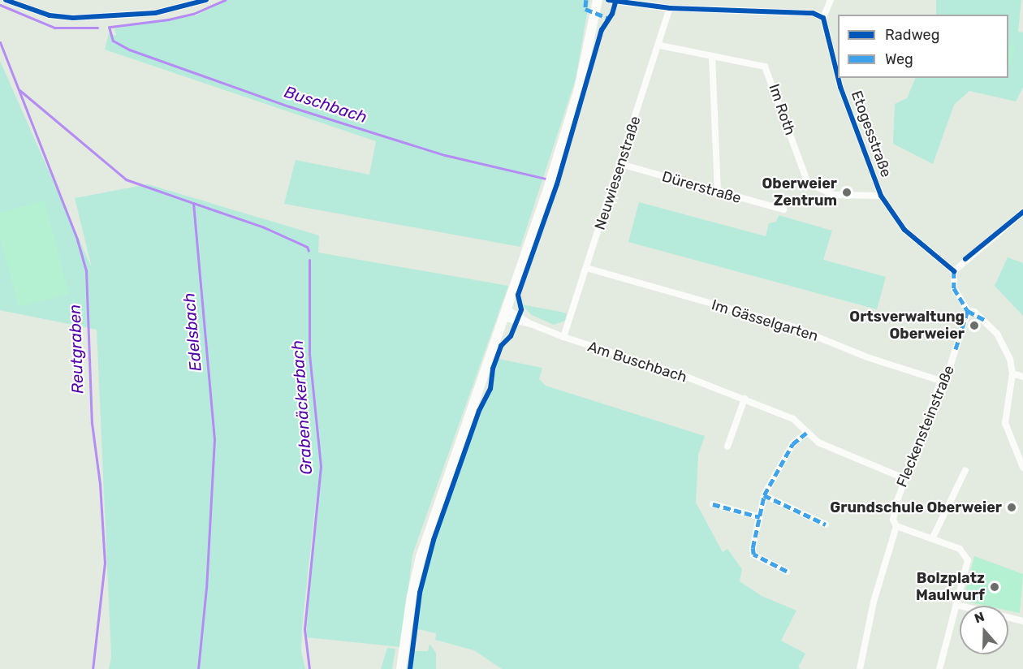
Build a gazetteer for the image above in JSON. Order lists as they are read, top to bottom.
{
  "streets": {
    "street": [
      "Im Roth",
      "Etogesstraße",
      "Neuwiesenstraße",
      "Dürerstraße",
      "Im Gässelgarten",
      "Am Buschbach",
      "Fleckensteinstraße"
    ]
  },
  "crossings": [
    ["Im Roth", "Etogesstraße"],
    ["Im Roth", "Neuwiesenstraße"],
    ["Neuwiesenstraße", "Dürerstraße"],
    ["Neuwiesenstraße", "Im Gässelgarten"],
    ["Neuwiesenstraße", "Am Buschbach"],
    ["Im Gässelgarten", "Fleckensteinstraße"],
    ["Am Buschbach", "Fleckensteinstraße"]
  ],
  "water": [
    "Buschbach",
    "Edelsbach",
    "Reutgraben",
    "Grabenäckerbach"
  ],
  "places": [
    "Oberweier Zentrum",
    "Ortsverwaltung Oberweier",
    "Grundschule Oberweier",
    "Bolzplatz Maulwurf"
  ],
  "legend": ["Radweg", "Weg"],
  "north": "top"
}
